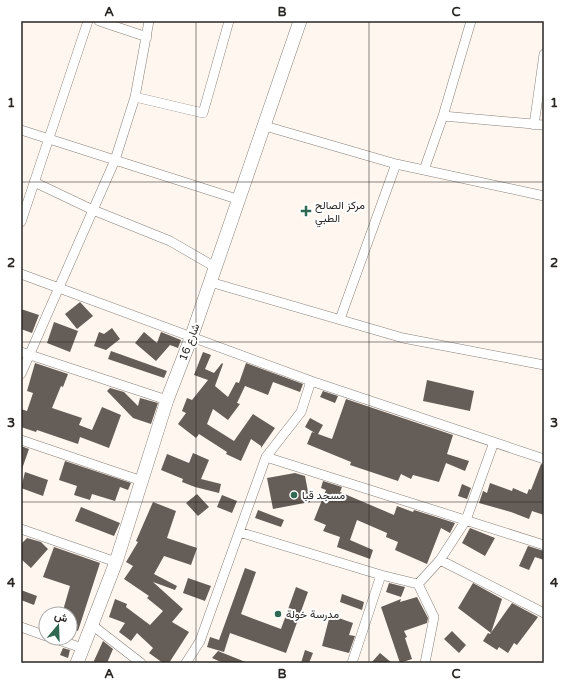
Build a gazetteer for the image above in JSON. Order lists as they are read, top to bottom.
{
  "streets": {
    "street": ["شارع 16"]
  },
  "places": {
    "health": ["مركز الصالح الطبي"],
    "other": ["مسجد قبا", "مدرسة خولة"]
  },
  "north": "top",
  "grid": {
    "columns": ["A", "B", "C"],
    "rows": [
      "1",
      "2",
      "3",
      "4"
    ]
  }
}
